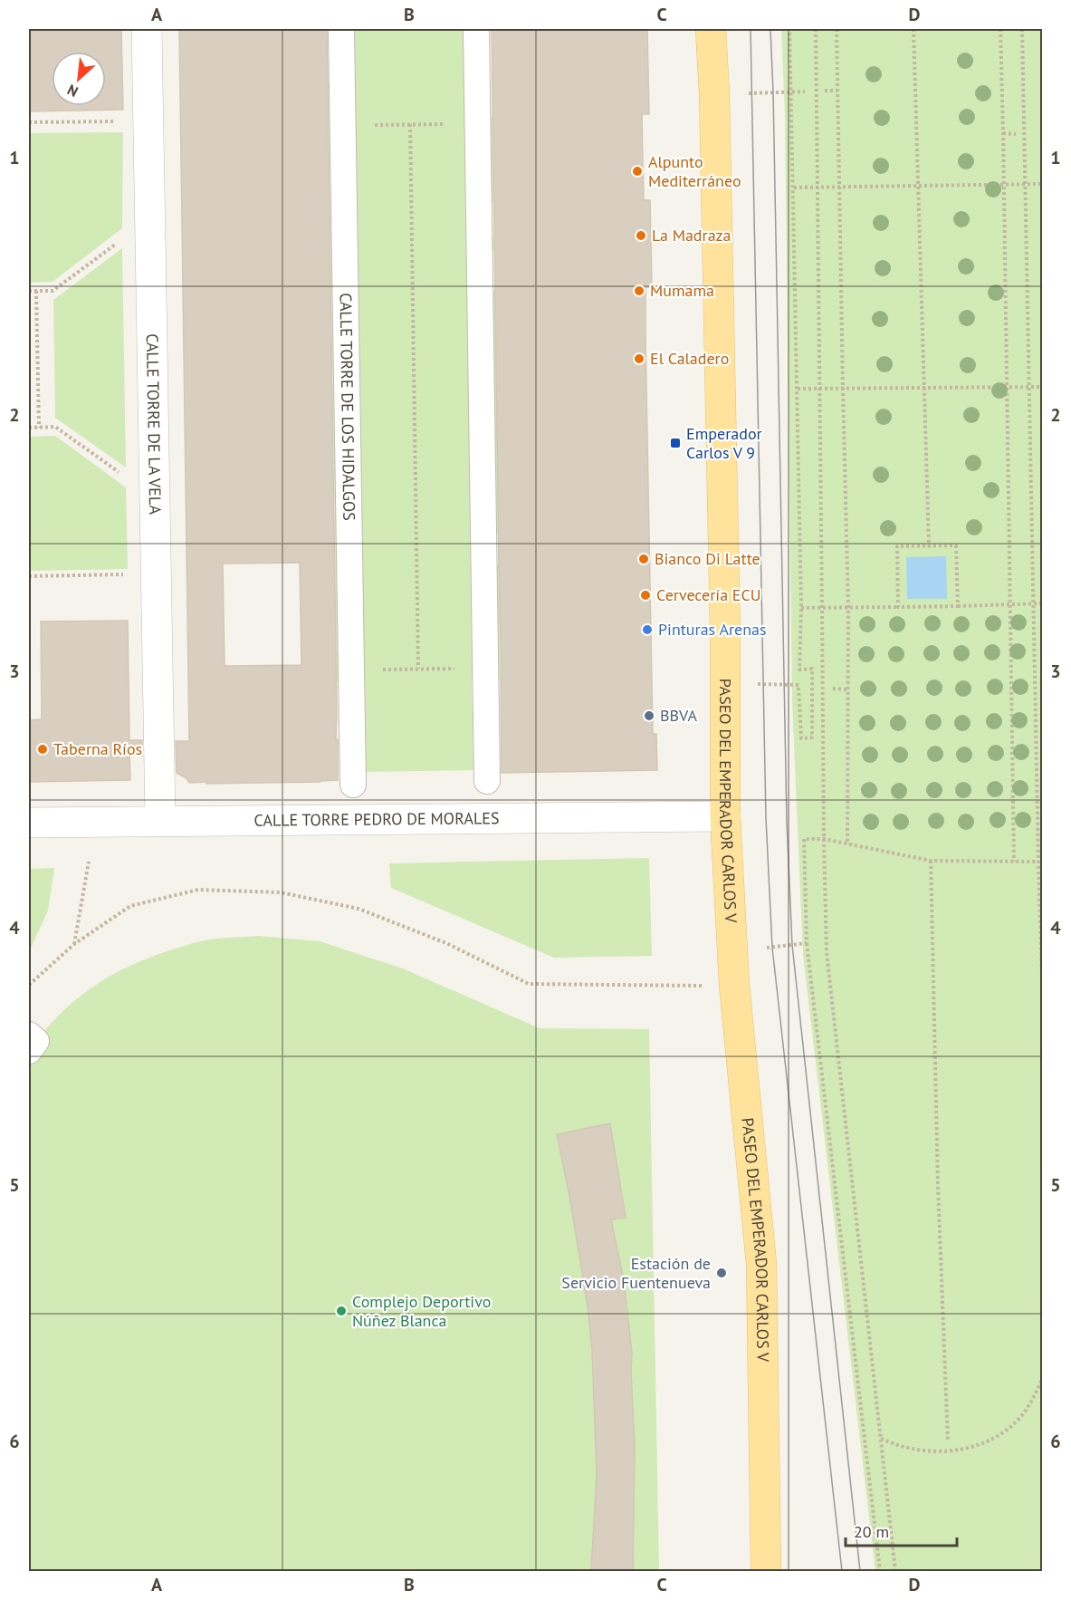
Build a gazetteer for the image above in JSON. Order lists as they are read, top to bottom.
{
  "streets": {
    "main road": ["PASEO DEL EMPERADOR CARLOS V"],
    "street": ["CALLE TORRE DE LOS HIDALGOS", "CALLE TORRE DE LA VELA", "CALLE TORRE PEDRO DE MORALES"]
  },
  "crossings": [
    ["CALLE TORRE DE LA VELA", "CALLE TORRE PEDRO DE MORALES"],
    ["PASEO DEL EMPERADOR CARLOS V", "CALLE TORRE PEDRO DE MORALES"]
  ],
  "places": {
    "other": [
      "Alpunto Mediterráneo",
      "La Madraza",
      "Mumama",
      "El Caladero",
      "Bianco Di Latte",
      "Cervecería ECU",
      "Pinturas Arenas",
      "BBVA",
      "Taberna Ríos",
      "Estación de Servicio Fuentenueva",
      "Complejo Deportivo Núñez Blanca"
    ],
    "transit": ["Emperador Carlos V 9"]
  },
  "scale_bar": "20 m",
  "north": "bottom left",
  "grid": {
    "columns": [
      "A",
      "B",
      "C",
      "D"
    ],
    "rows": [
      "1",
      "2",
      "3",
      "4",
      "5",
      "6"
    ]
  }
}
